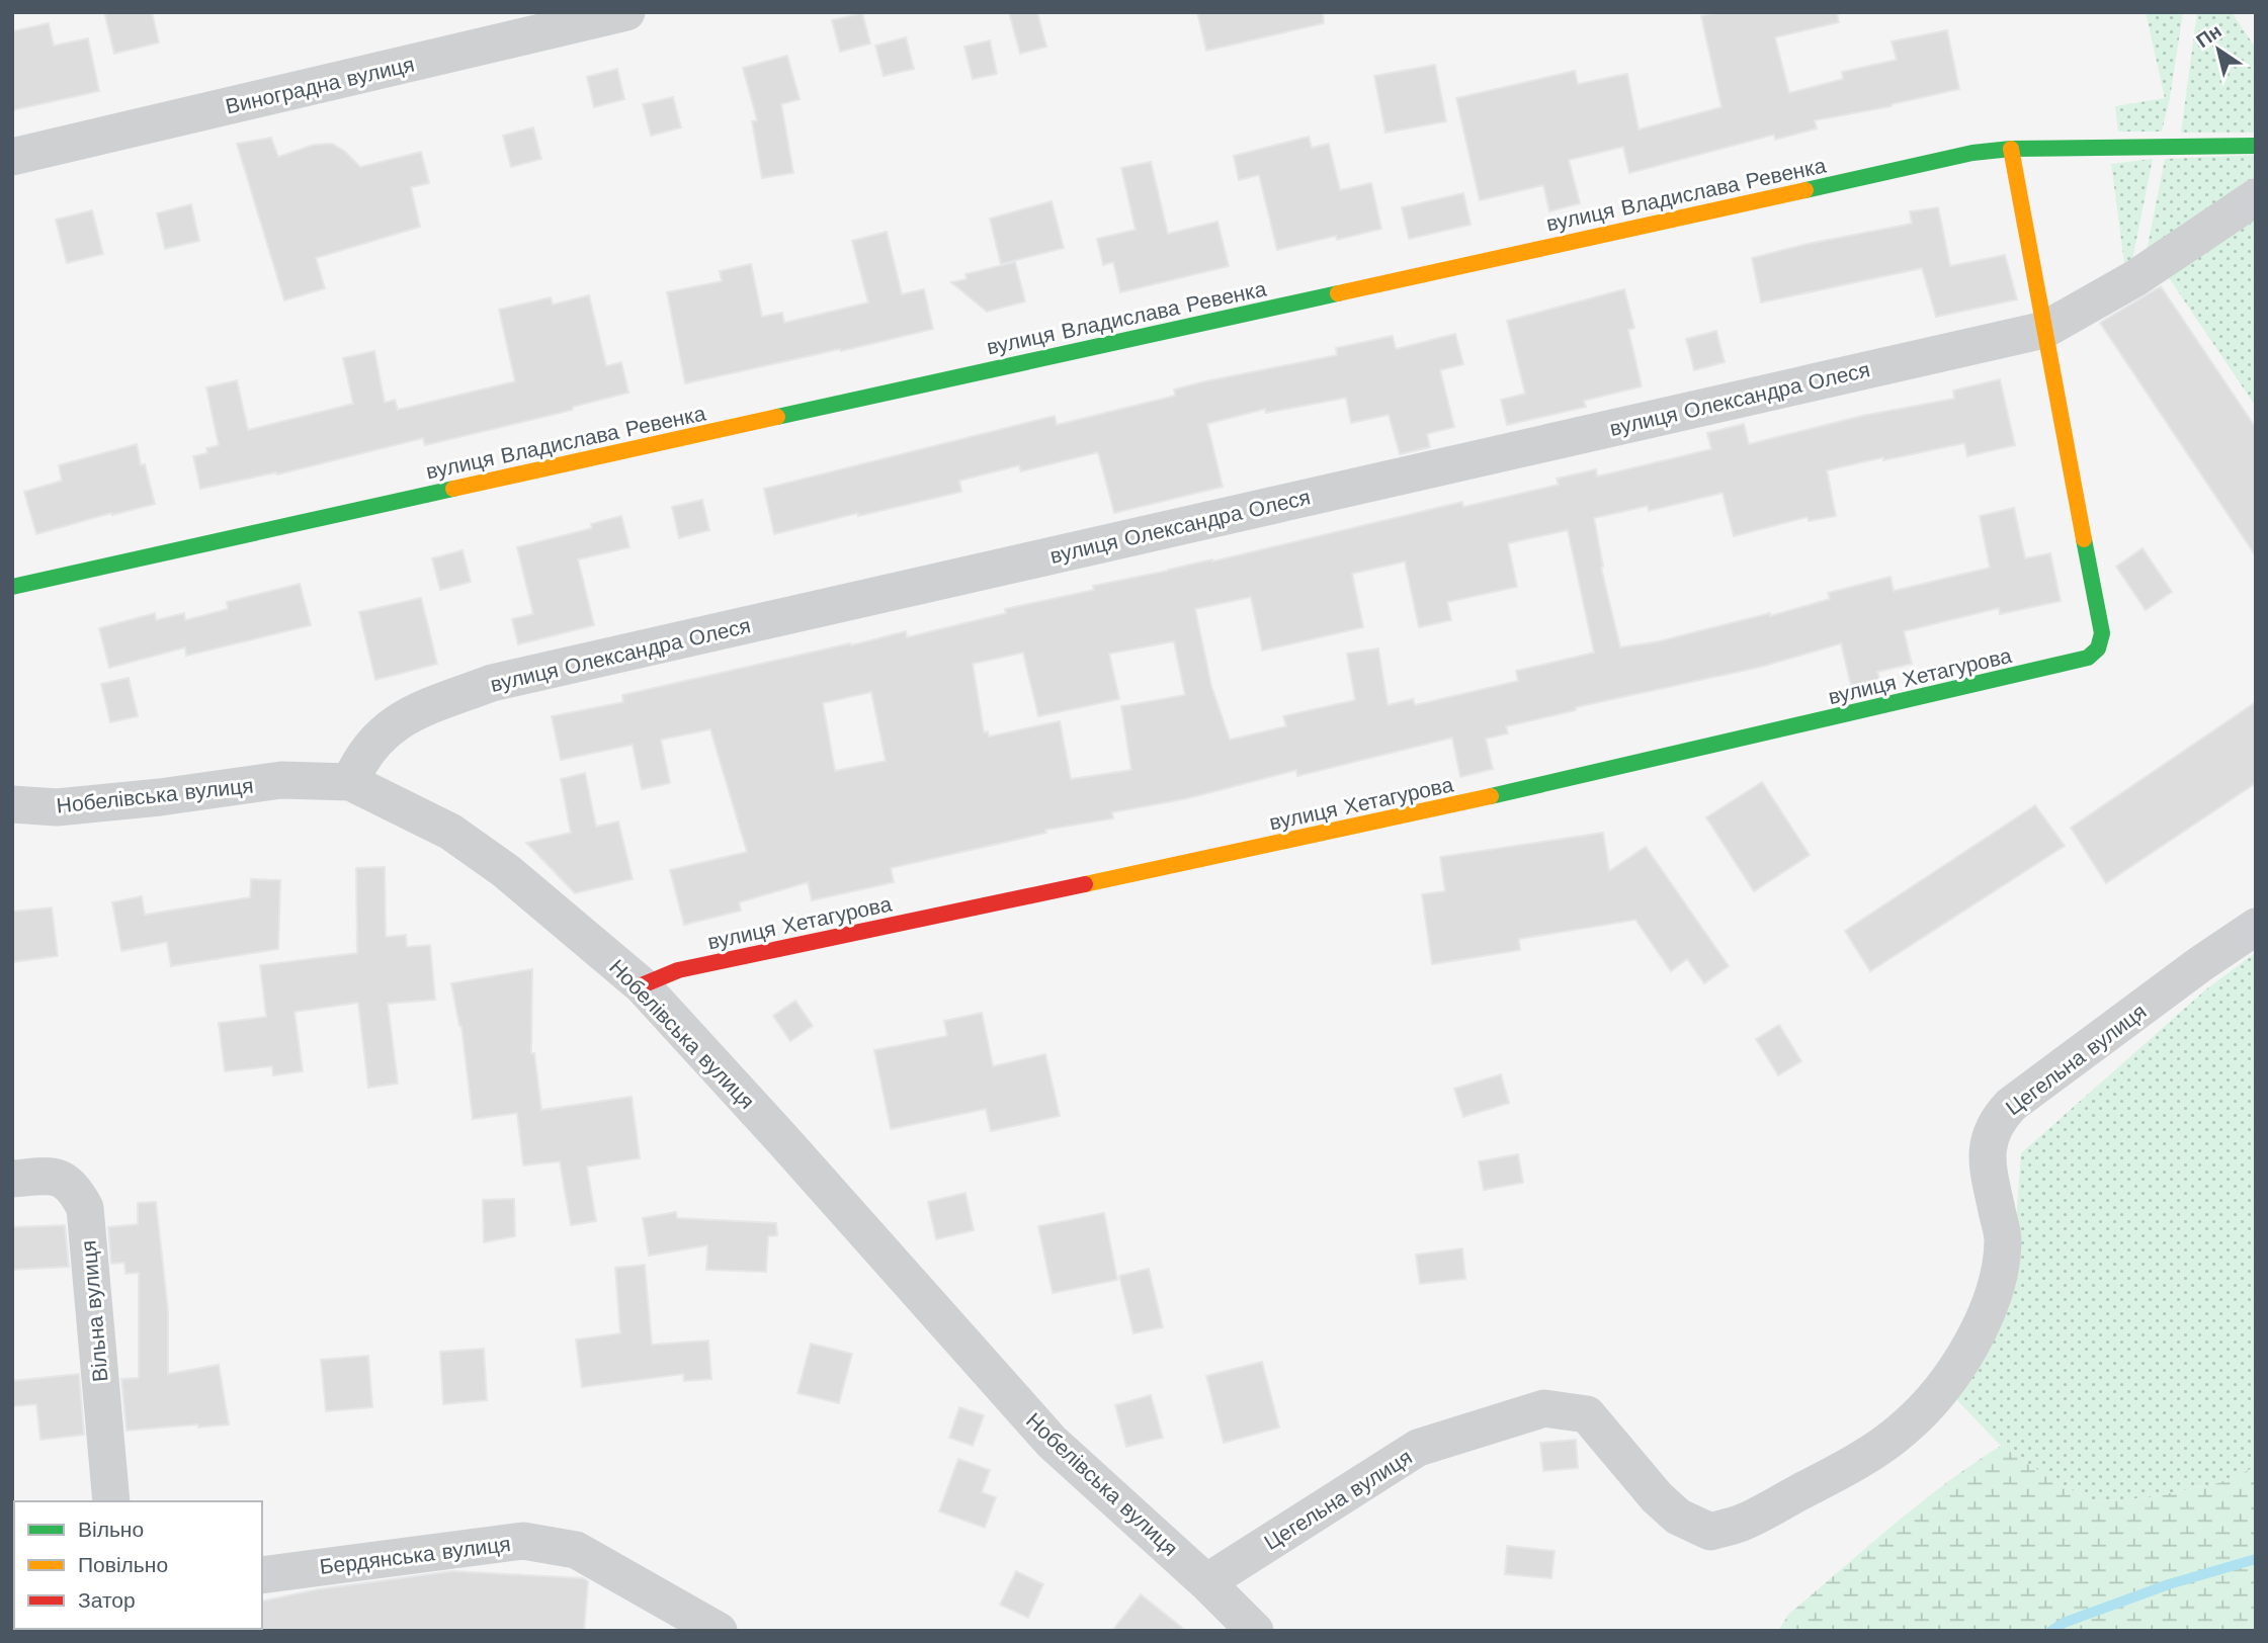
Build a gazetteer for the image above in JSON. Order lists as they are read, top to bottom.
{
  "streets": {
    "street": [
      "Виноградна вулиця",
      "вулиця Владислава Ревенка",
      "вулиця Олександра Олеся",
      "вулиця Хетагурова",
      "Нобелівська вулиця",
      "Цегельна вулиця",
      "Вільна вулиця",
      "Бердянська вулиця"
    ]
  },
  "crossings": [
    ["вулиця Олександра Олеся", "вулиця Хетагурова"],
    ["вулиця Олександра Олеся", "Нобелівська вулиця"],
    ["вулиця Хетагурова", "Нобелівська вулиця"],
    ["Нобелівська вулиця", "Цегельна вулиця"]
  ],
  "legend": ["Вільно", "Повільно", "Затор"],
  "north": "top left"
}
